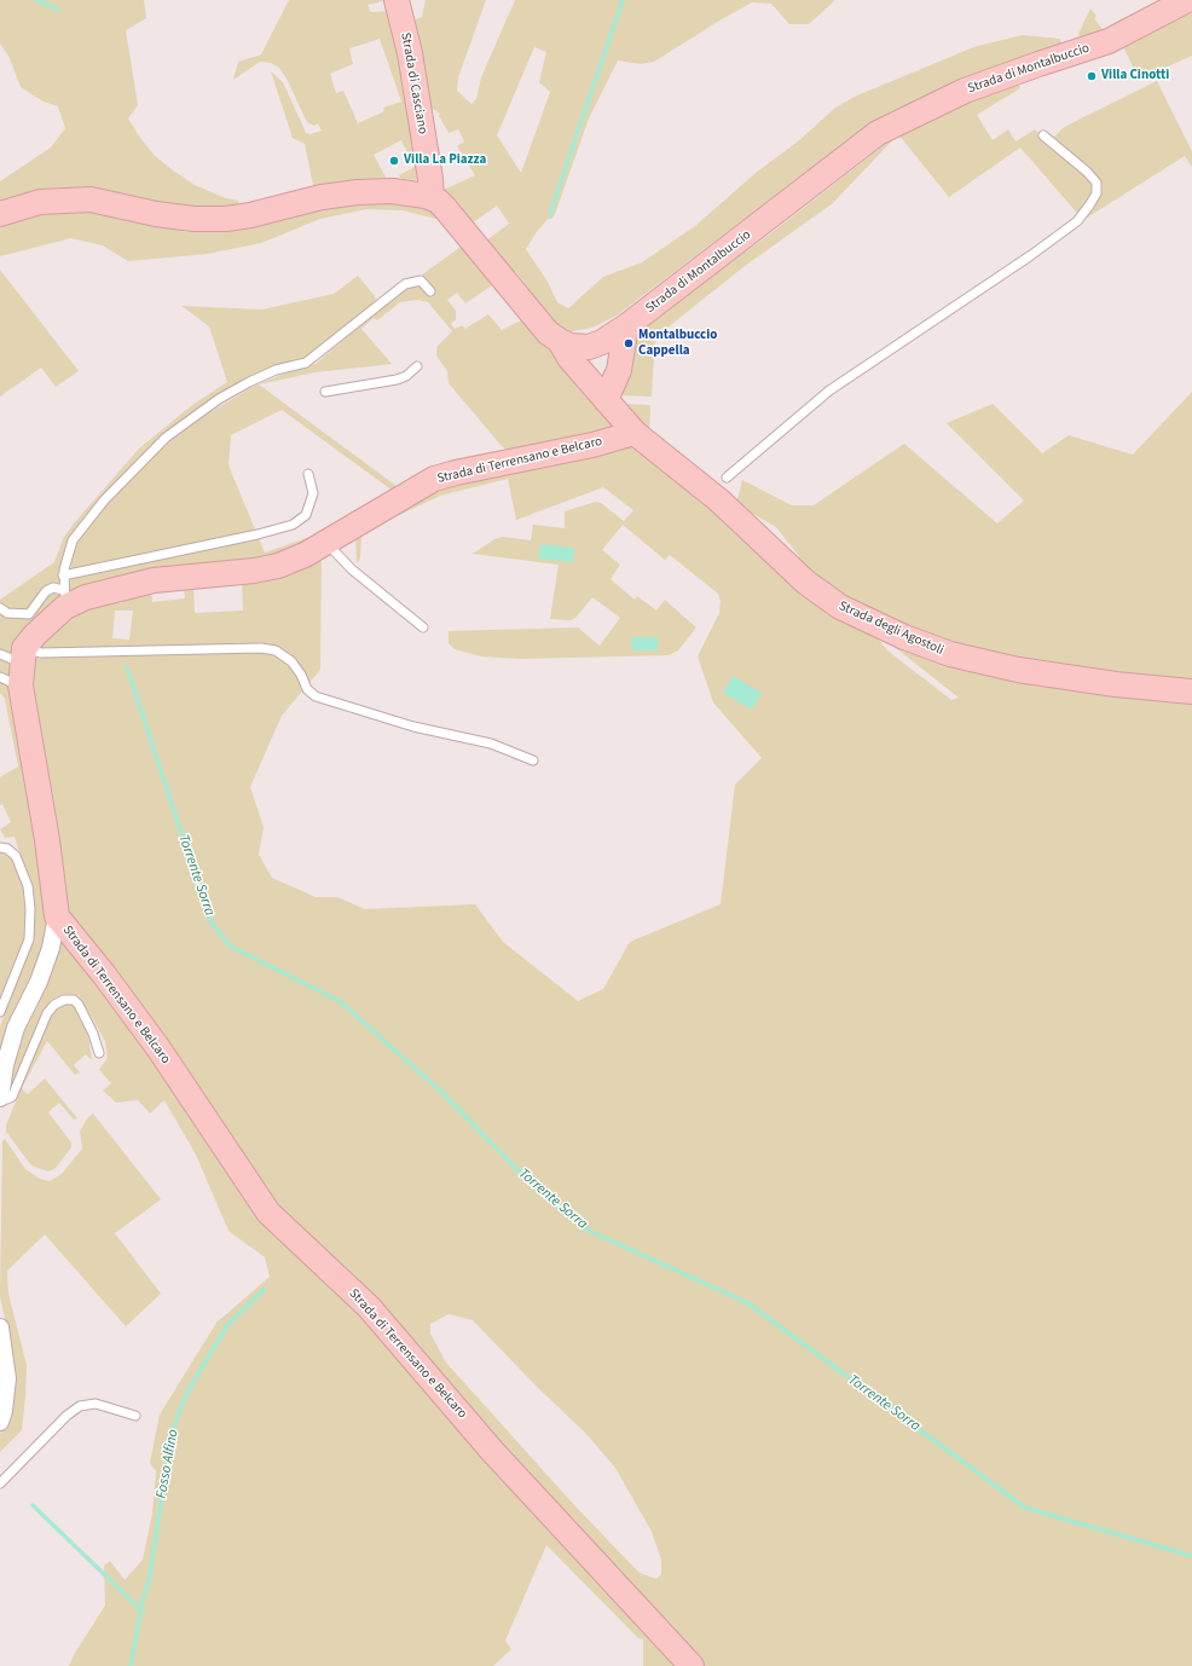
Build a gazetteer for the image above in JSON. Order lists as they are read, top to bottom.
{
  "streets": {
    "street": [
      "Strada di Montalbuccio",
      "Strada di Casciano",
      "Strada di Terrensano e Belcaro",
      "Strada degli Agostoli"
    ]
  },
  "crossings": [
    ["Strada di Montalbuccio", "Strada di Casciano"],
    ["Strada di Montalbuccio", "Strada degli Agostoli"],
    ["Strada di Terrensano e Belcaro", "Strada degli Agostoli"]
  ],
  "water": ["Torrente Sorra", "Fosso Alfino"],
  "places": ["Villa Cinotti", "Villa La Piazza", "Montalbuccio Cappella"]
}
